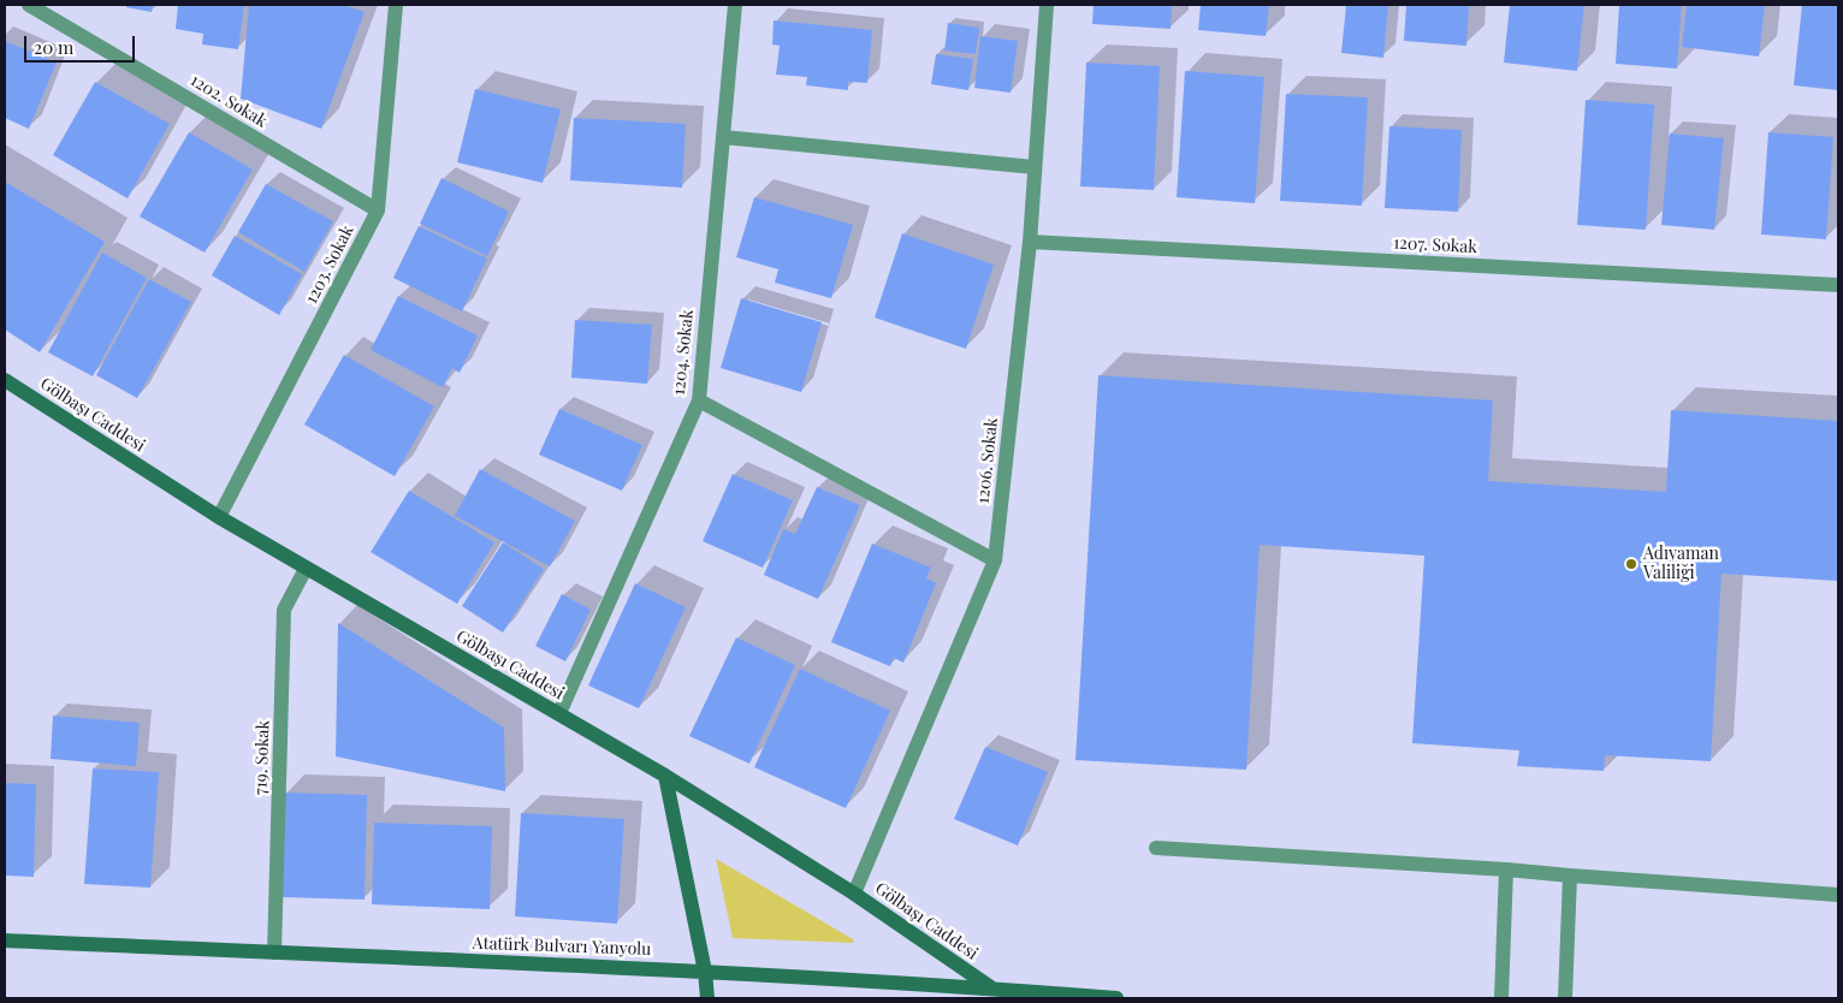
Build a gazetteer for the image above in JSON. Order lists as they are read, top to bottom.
{
  "streets": {
    "main road": ["Gölbaşı Caddesi", "Atatürk Bulvarı Yanyolu"],
    "street": [
      "1202. Sokak",
      "1207. Sokak",
      "1203. Sokak",
      "1204. Sokak",
      "1206. Sokak",
      "719. Sokak"
    ]
  },
  "crossings": [
    ["1202. Sokak", "1203. Sokak"],
    ["1207. Sokak", "1206. Sokak"],
    ["1203. Sokak", "Gölbaşı Caddesi"],
    ["1204. Sokak", "Gölbaşı Caddesi"],
    ["Gölbaşı Caddesi", "1206. Sokak"],
    ["Gölbaşı Caddesi", "719. Sokak"],
    ["Gölbaşı Caddesi", "Atatürk Bulvarı Yanyolu"],
    ["719. Sokak", "Atatürk Bulvarı Yanyolu"]
  ],
  "places": ["Adıyaman Valiliği"],
  "scale_bar": "20 m"
}
